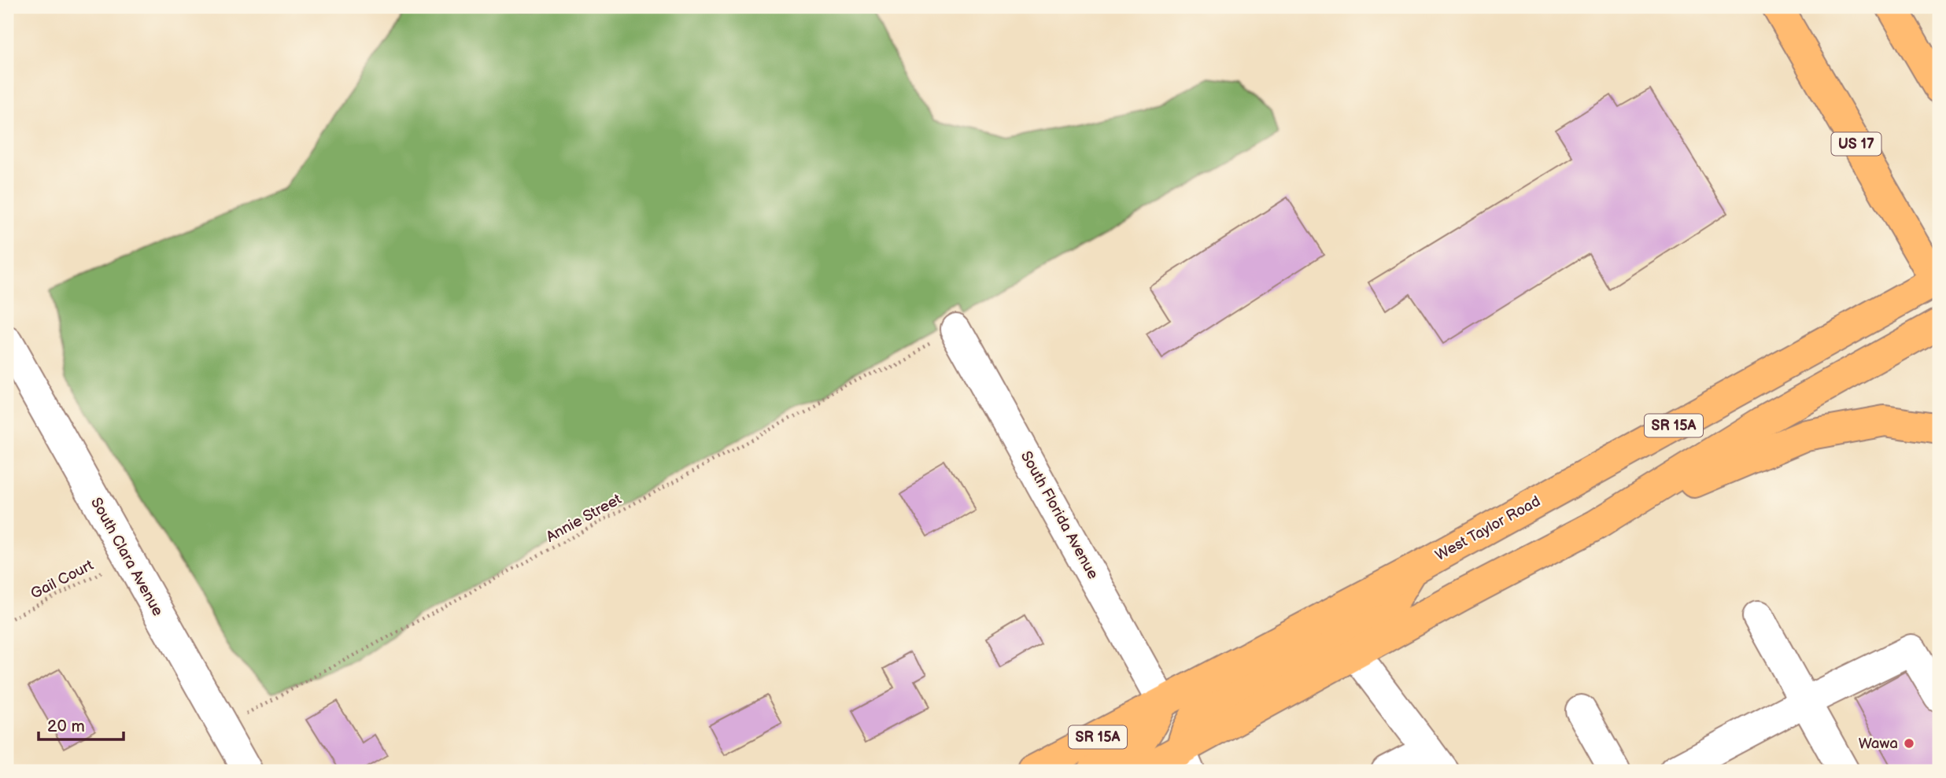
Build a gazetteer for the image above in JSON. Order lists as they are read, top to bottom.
{
  "streets": {
    "main road": ["US 17", "SR 15A", "West Taylor Road"],
    "street": ["South Florida Avenue", "South Clara Avenue"],
    "path": ["Annie Street", "Gail Court"]
  },
  "crossings": [
    ["US 17", "West Taylor Road"],
    ["South Florida Avenue", "Annie Street"],
    ["South Florida Avenue", "West Taylor Road"],
    ["Annie Street", "South Clara Avenue"],
    ["South Clara Avenue", "Gail Court"]
  ],
  "places": ["Wawa"],
  "scale_bar": "20 m"
}
